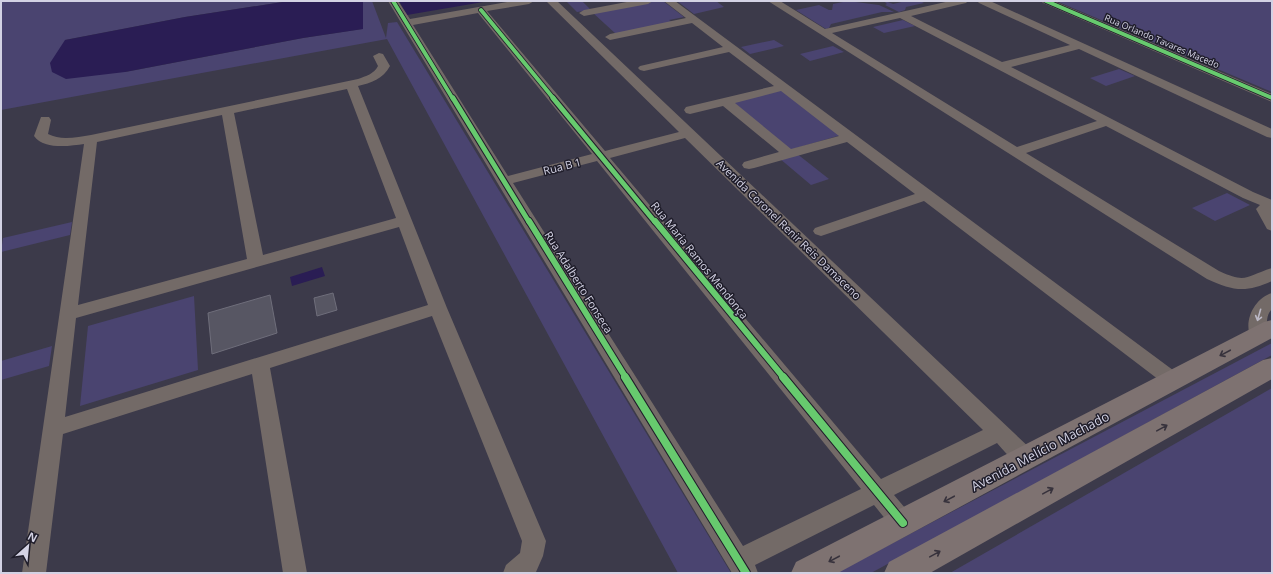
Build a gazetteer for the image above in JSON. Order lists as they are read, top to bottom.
{
  "streets": {
    "main road": ["Avenida Melício Machado"],
    "street": [
      "Rua Orlando Tavares Macedo",
      "Rua B 1",
      "Avenida Coronel Renir Reis Damaceno",
      "Rua Maria Ramos Mendonça",
      "Rua Adalberto Fonseca"
    ]
  },
  "crossings": [
    ["Rua B 1", "Avenida Coronel Renir Reis Damaceno"],
    ["Rua B 1", "Rua Maria Ramos Mendonça"],
    ["Rua B 1", "Rua Adalberto Fonseca"],
    ["Avenida Coronel Renir Reis Damaceno", "Avenida Melício Machado"],
    ["Rua Maria Ramos Mendonça", "Avenida Melício Machado"]
  ],
  "north": "top right"
}
